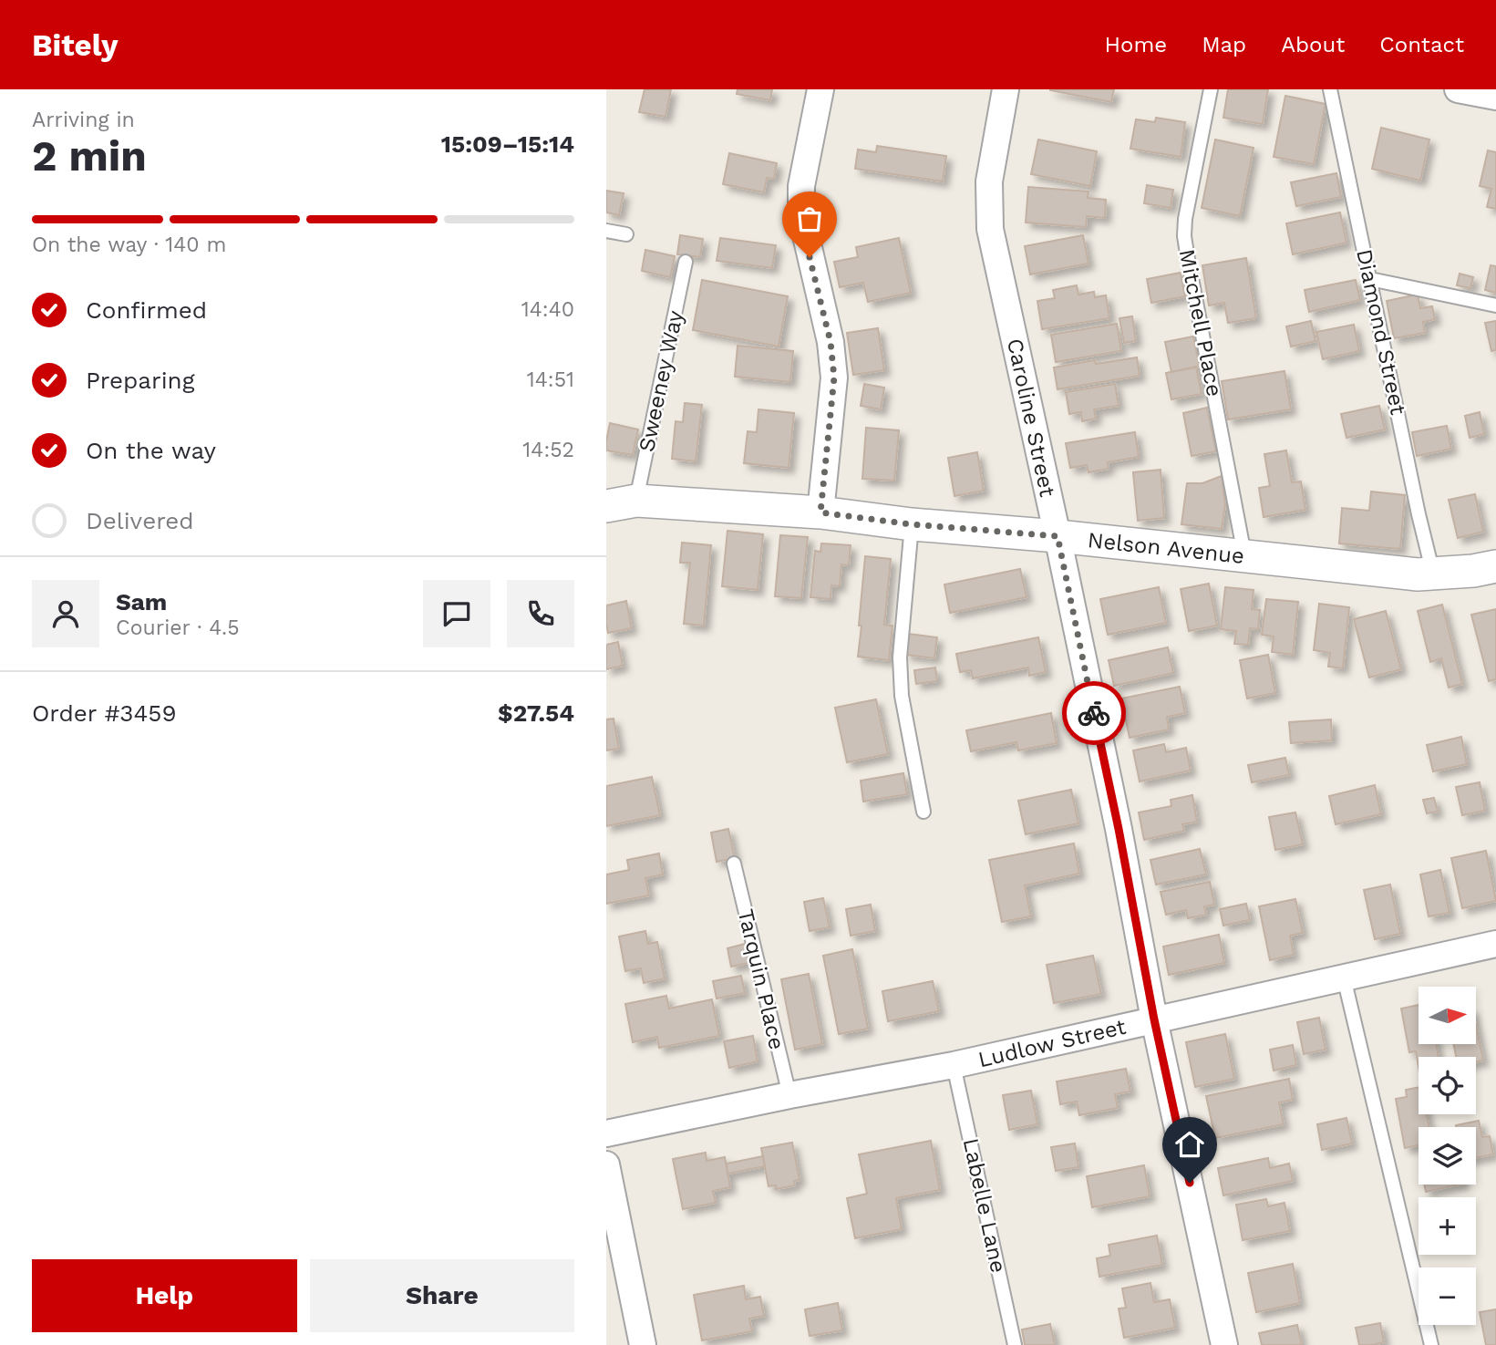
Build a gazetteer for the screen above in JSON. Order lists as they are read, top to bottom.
{
  "streets": {
    "street": ["Caroline Street", "Nelson Avenue", "Ludlow Street"],
    "lane": [
      "Mitchell Place",
      "Diamond Street",
      "Sweeney Way",
      "Tarquin Place",
      "Labelle Lane"
    ]
  },
  "crossings": [
    ["Mitchell Place", "Nelson Avenue"],
    ["Diamond Street", "Nelson Avenue"],
    ["Sweeney Way", "Nelson Avenue"],
    ["Caroline Street", "Nelson Avenue"],
    ["Caroline Street", "Ludlow Street"],
    ["Tarquin Place", "Ludlow Street"],
    ["Ludlow Street", "Labelle Lane"]
  ],
  "north": "right",
  "page": {
    "header": "Bitely",
    "nav": [
      "Home",
      "Map",
      "About",
      "Contact"
    ],
    "heading": ["2 min", "Arriving in", "15:09–15:14"],
    "panel": [
      "Sam",
      "Courier · 4.5",
      "Order #3459",
      "$27.54"
    ],
    "bar": "On the way · 140 m",
    "list": [
      ["Confirmed", "14:40"],
      ["Preparing", "14:51"],
      ["On the way", "14:52"],
      "Delivered"
    ],
    "map_buttons": ["+", "−"],
    "buttons": ["Help", "Share"]
  }
}
